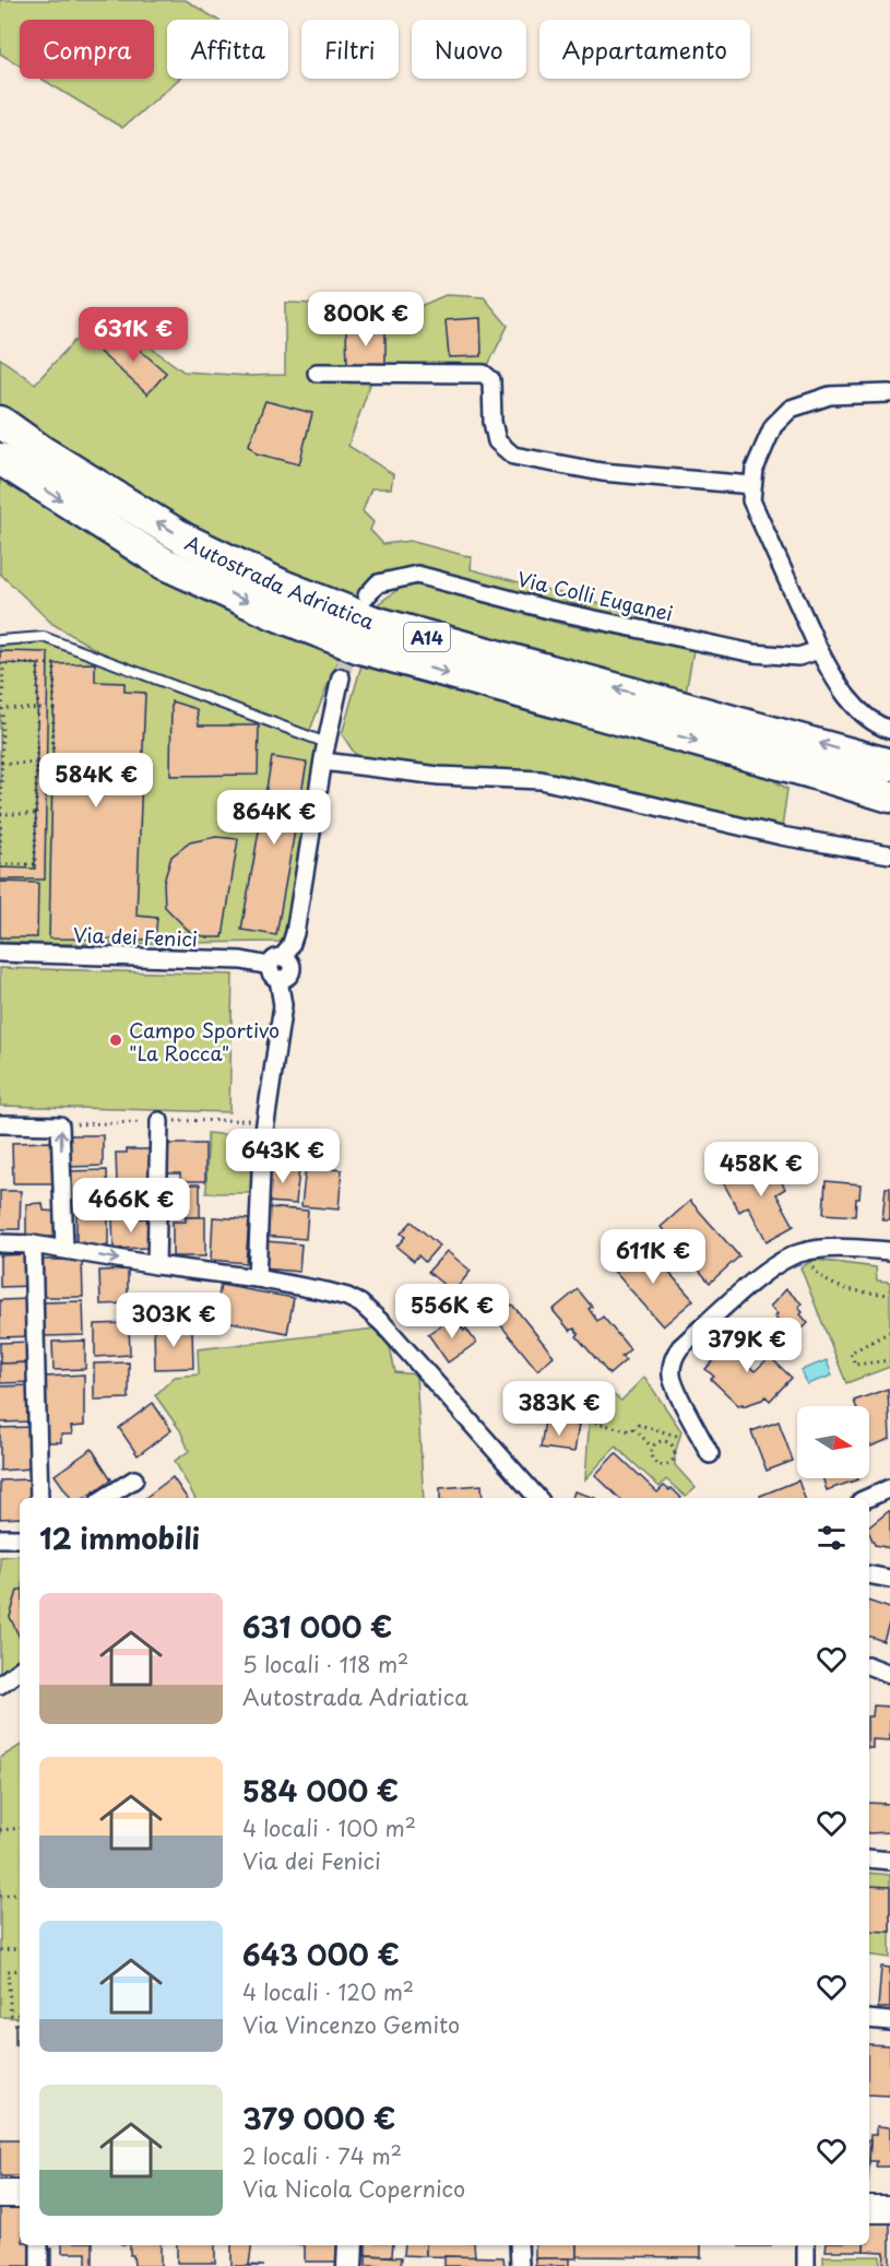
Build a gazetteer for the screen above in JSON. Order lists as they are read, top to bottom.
{
  "streets": {
    "highway": ["Autostrada Adriatica", "A14"],
    "street": ["Via Colli Euganei", "Via dei Fenici"]
  },
  "places": ["Campo Sportivo \"La Rocca\""],
  "north": "right",
  "page": {
    "chip": [
      "Compra",
      "Affitta",
      "Filtri",
      "Nuovo",
      "Appartamento"
    ],
    "price": [
      "800K €",
      "631K €",
      "584K €",
      "864K €",
      "643K €",
      "458K €",
      "466K €",
      "611K €",
      "556K €",
      "303K €",
      "379K €",
      "383K €"
    ],
    "heading": "12 immobili",
    "list": [
      {
        "name": "631 000 €",
        "note": "5 locali · 118 m² · Autostrada Adriatica"
      },
      {
        "name": "584 000 €",
        "note": "4 locali · 100 m² · Via dei Fenici"
      },
      {
        "name": "643 000 €",
        "note": "4 locali · 120 m² · Via Vincenzo Gemito"
      },
      {
        "name": "379 000 €",
        "note": "2 locali · 74 m² · Via Nicola Copernico"
      }
    ]
  }
}
